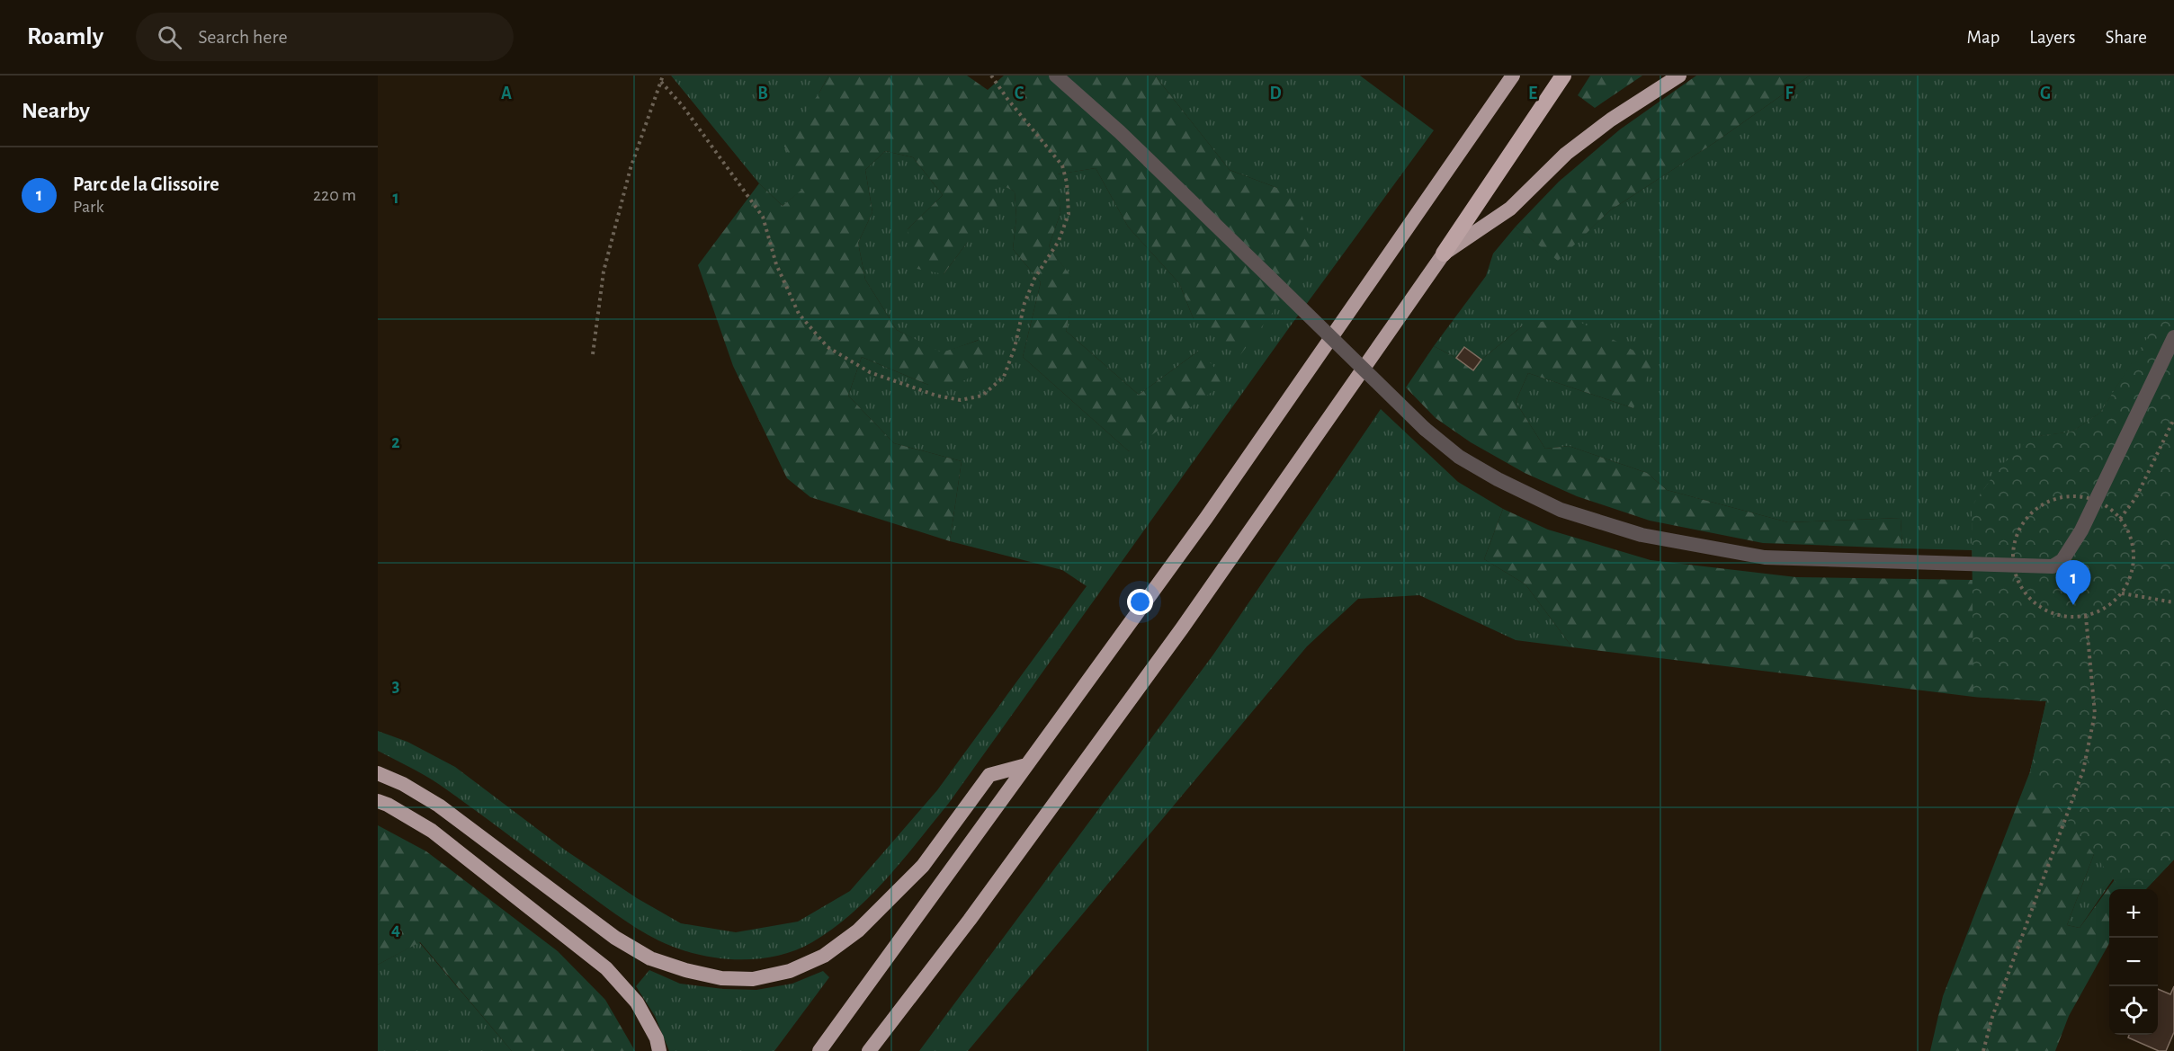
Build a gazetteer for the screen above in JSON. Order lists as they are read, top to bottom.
{
  "page": {
    "header": "Roamly",
    "search": "Search here",
    "nav": ["Map", "Layers", "Share"],
    "heading": "Nearby",
    "list": [
      {
        "mark": "1",
        "name": "Parc de la Glissoire",
        "note": "Park",
        "value": "220 m"
      }
    ],
    "pins": "1",
    "map_buttons": ["+", "−"]
  },
  "grid": {
    "columns": [
      "A",
      "B",
      "C",
      "D",
      "E",
      "F",
      "G"
    ],
    "rows": [
      "1",
      "2",
      "3",
      "4"
    ]
  }
}
